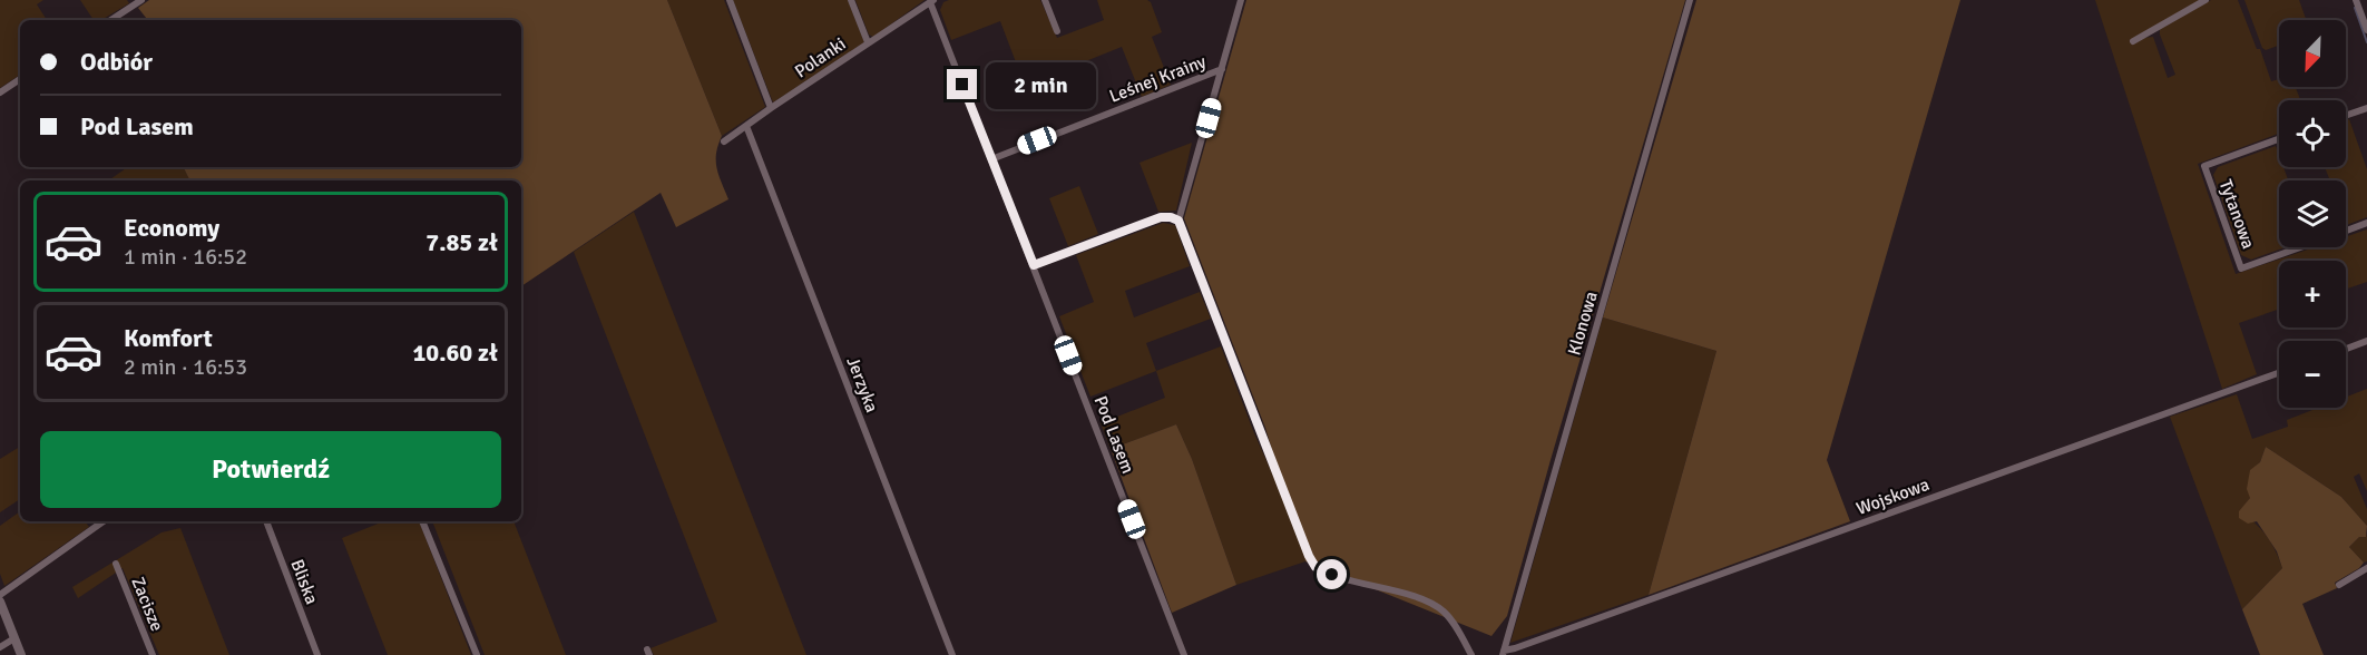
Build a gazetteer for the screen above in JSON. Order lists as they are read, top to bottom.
{
  "streets": {
    "street": [
      "Polanki",
      "Leśnej Krainy",
      "Tytanowa",
      "Klonowa",
      "Jerzyka",
      "Pod Lasem",
      "Wojskowa",
      "Bliska",
      "Zacisze"
    ]
  },
  "crossings": [
    ["Polanki", "Jerzyka"],
    ["Polanki", "Pod Lasem"],
    ["Leśnej Krainy", "Pod Lasem"],
    ["Klonowa", "Wojskowa"]
  ],
  "north": "bottom left",
  "page": {
    "map_buttons": ["+", "−"],
    "banner": ["Odbiór", "Pod Lasem"],
    "bubble": "2 min",
    "list": [
      {
        "name": "Economy",
        "note": "1 min · 16:52",
        "value": "7.85 zł"
      },
      {
        "name": "Komfort",
        "note": "2 min · 16:53",
        "value": "10.60 zł"
      }
    ],
    "buttons": "Potwierdź"
  }
}
